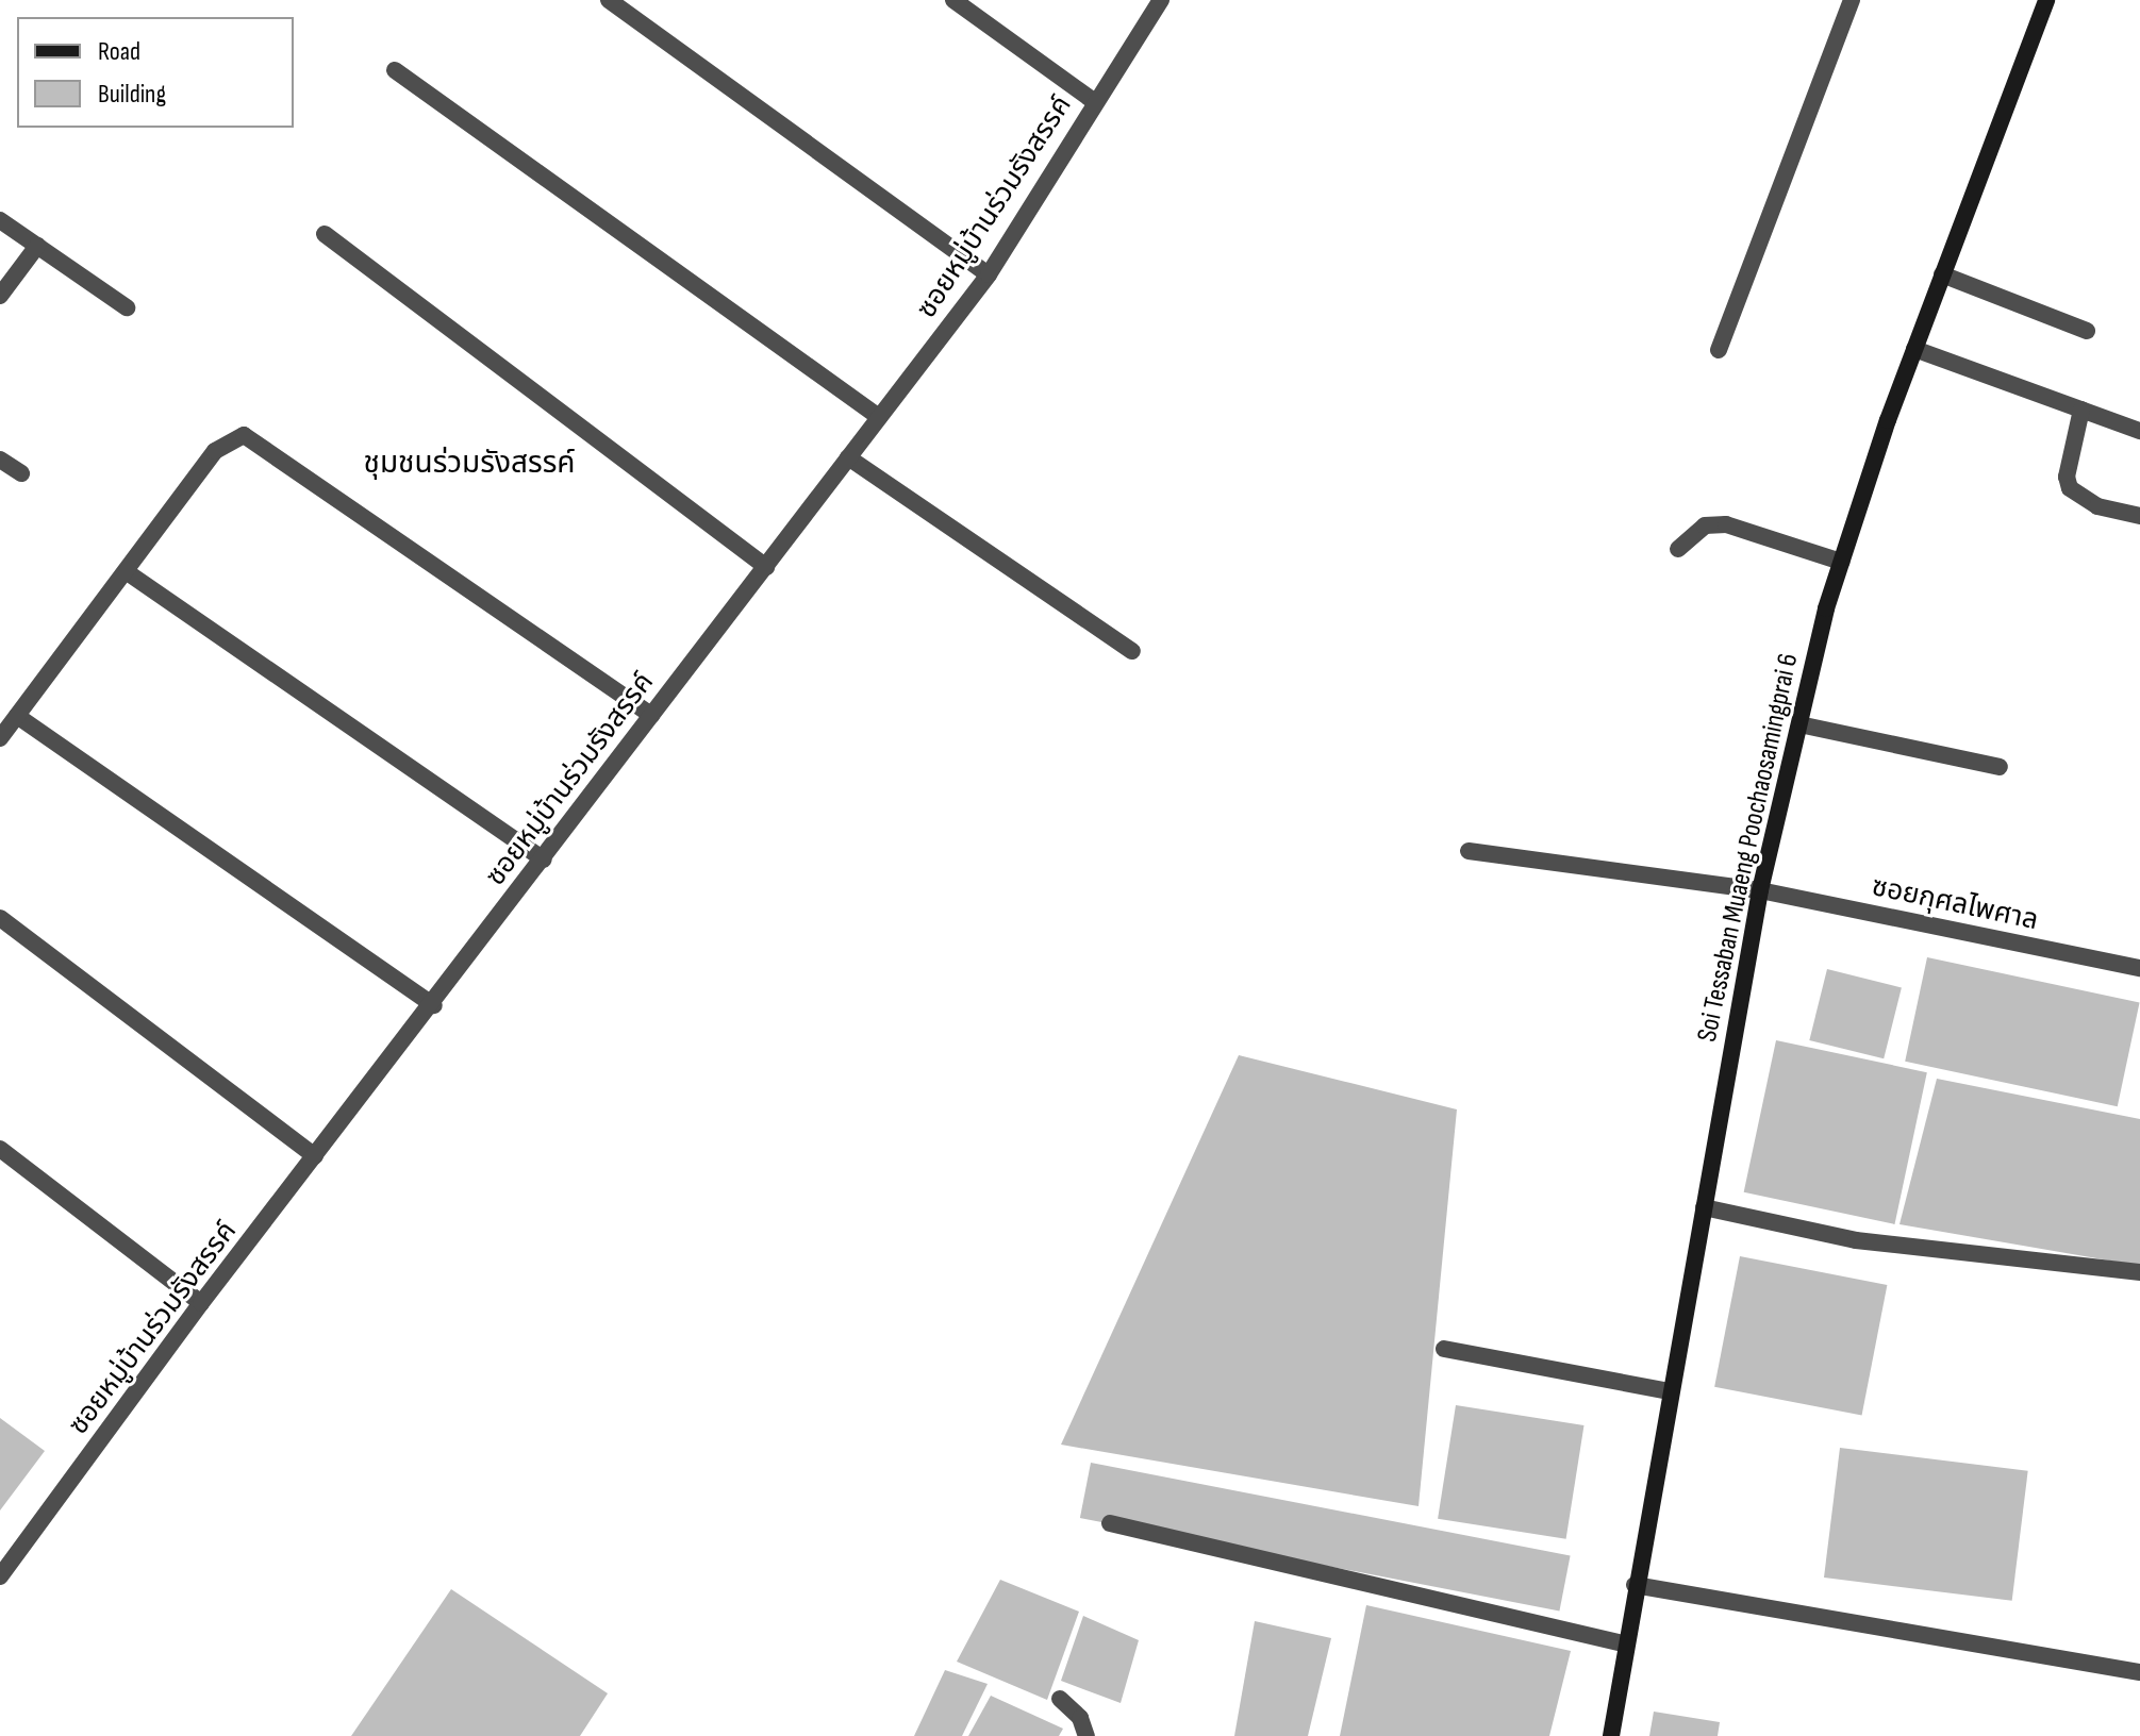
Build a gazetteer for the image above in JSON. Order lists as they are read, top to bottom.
{
  "streets": {
    "street": ["ซอยหมู่บ้านร่วมรังสรรค์", "Soi Tessaban Muaeng Poochaosamingprai 6", "ซอยกุศลไพศาล"]
  },
  "crossings": [
    ["Soi Tessaban Muaeng Poochaosamingprai 6", "ซอยกุศลไพศาล"]
  ],
  "districts": ["ชุมชนร่วมรังสรรค์"],
  "legend": ["Road", "Building"]
}
